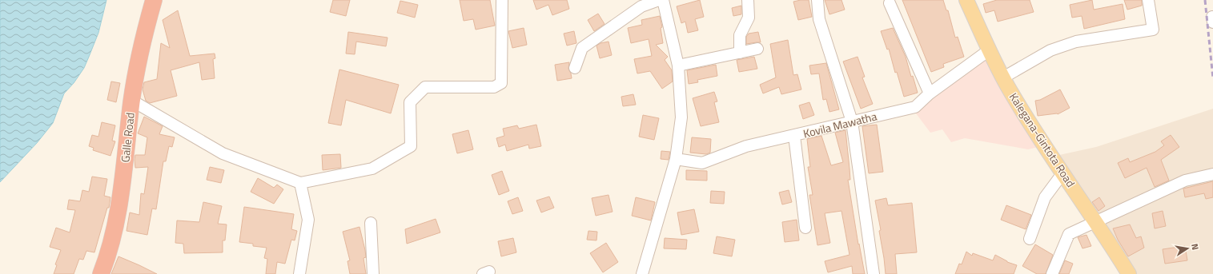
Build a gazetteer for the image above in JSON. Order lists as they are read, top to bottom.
{
  "streets": {
    "highway": ["Galle Road"],
    "main road": ["Kalegana-Gintota Road"],
    "street": ["Kovila Mawatha"]
  },
  "crossings": [
    ["Kovila Mawatha", "Kalegana-Gintota Road"]
  ],
  "north": "right"
}
